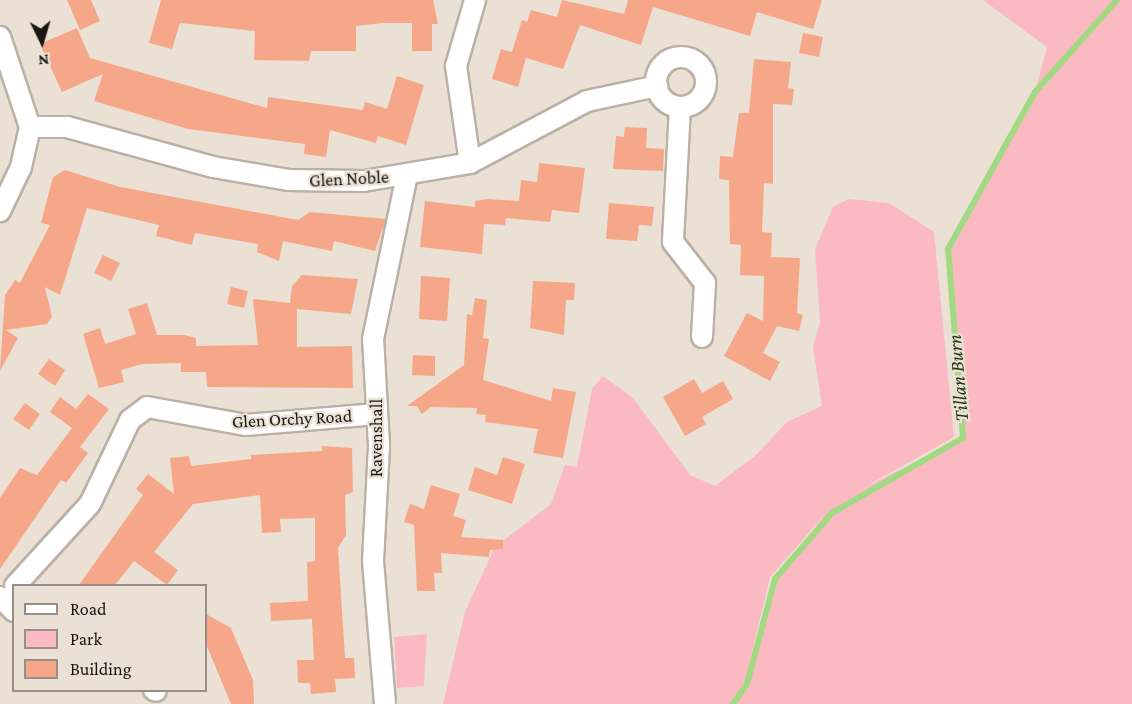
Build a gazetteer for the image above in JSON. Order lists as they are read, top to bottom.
{
  "streets": {
    "street": ["Glen Noble", "Glen Orchy Road", "Ravenshall"]
  },
  "crossings": [
    ["Glen Noble", "Ravenshall"],
    ["Glen Orchy Road", "Ravenshall"]
  ],
  "water": ["Tillan Burn"],
  "legend": ["Road", "Park", "Building"],
  "north": "bottom"
}
